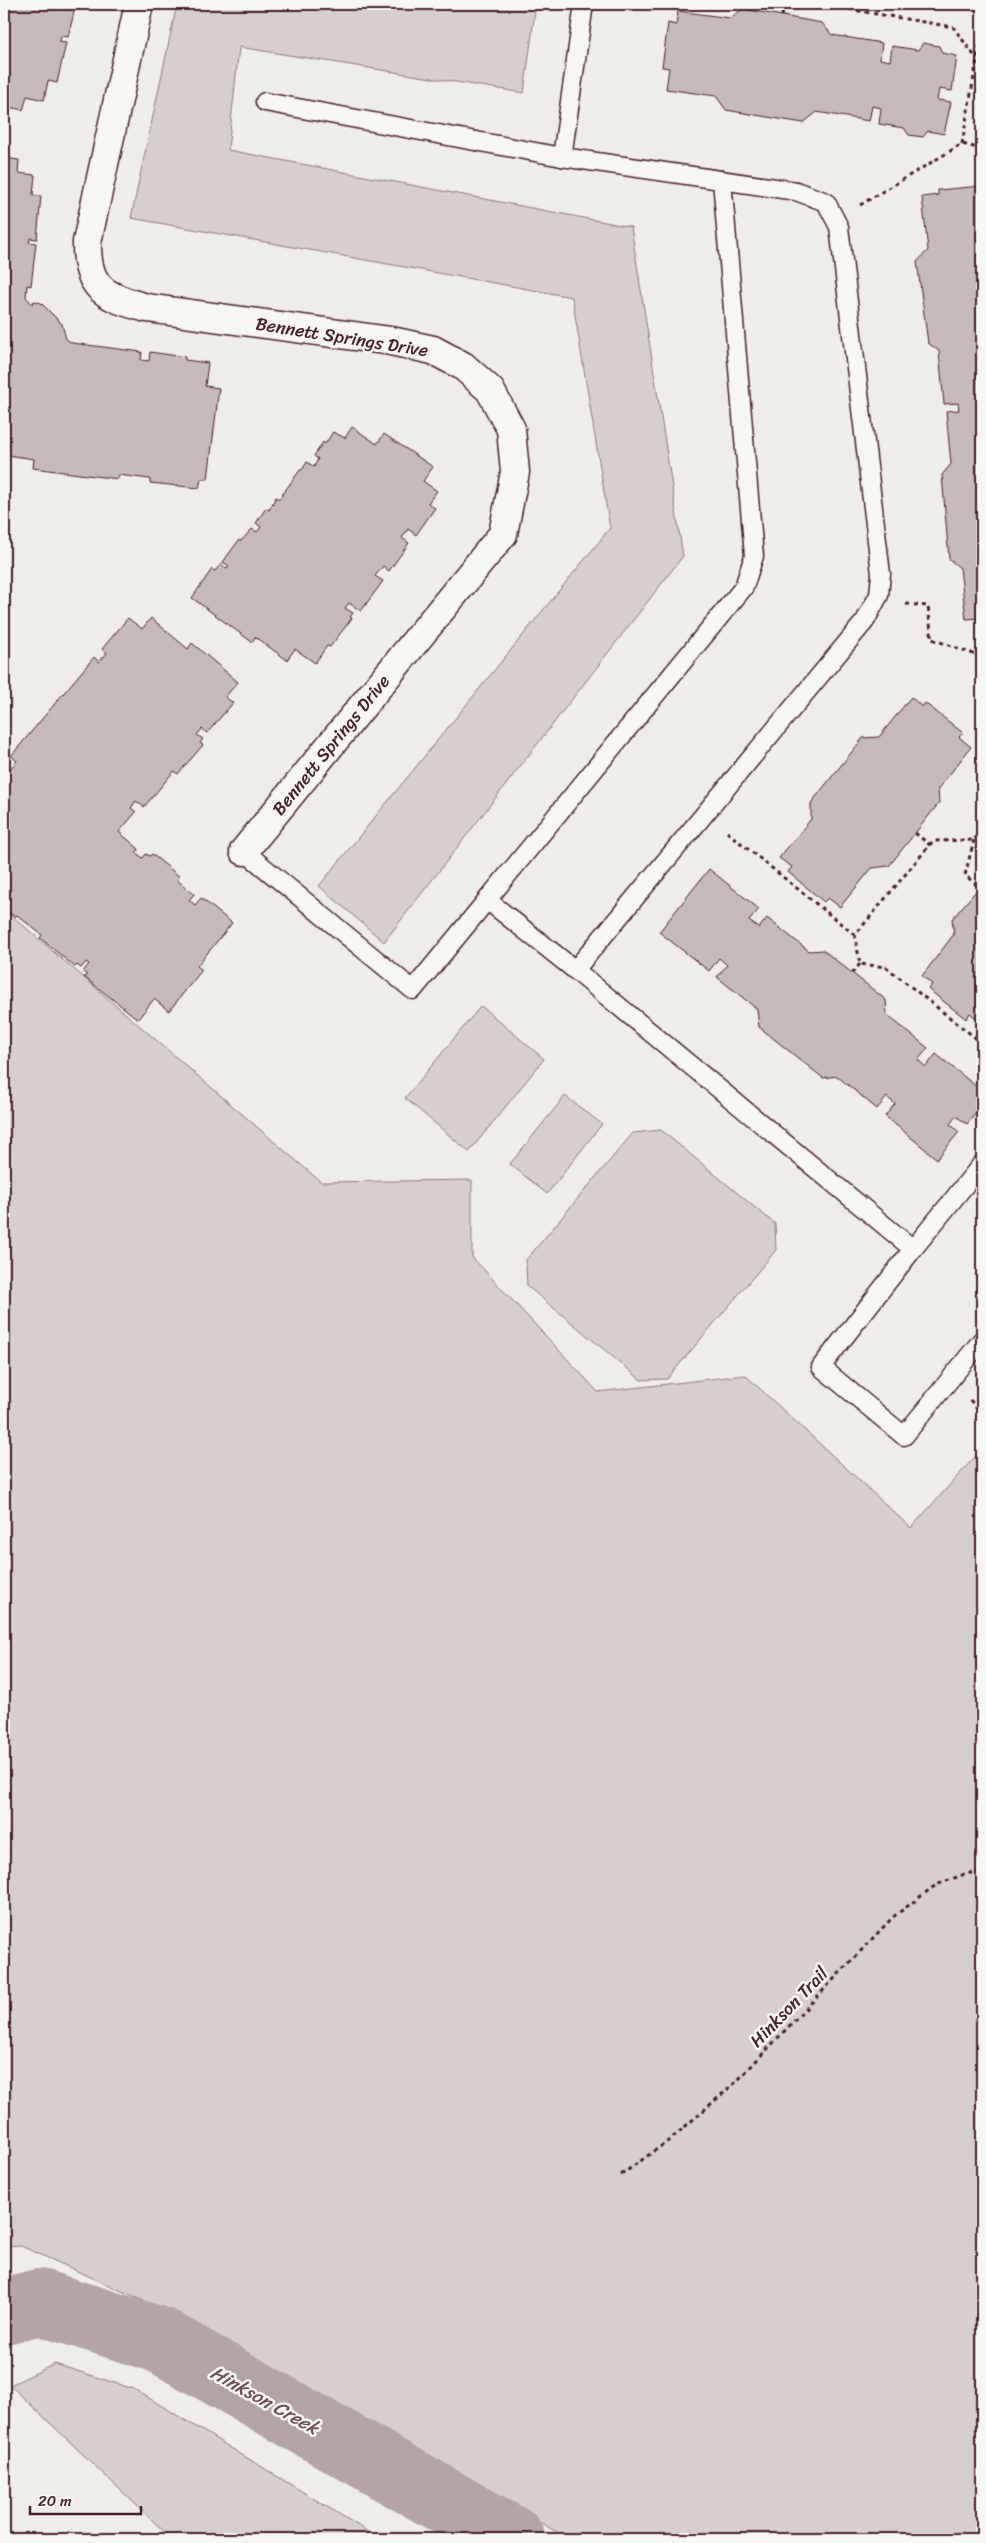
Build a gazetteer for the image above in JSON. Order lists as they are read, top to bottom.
{
  "streets": {
    "street": ["Bennett Springs Drive"],
    "path": ["Hinkson Trail"]
  },
  "water": ["Hinkson Creek"],
  "scale_bar": "20 m"
}
